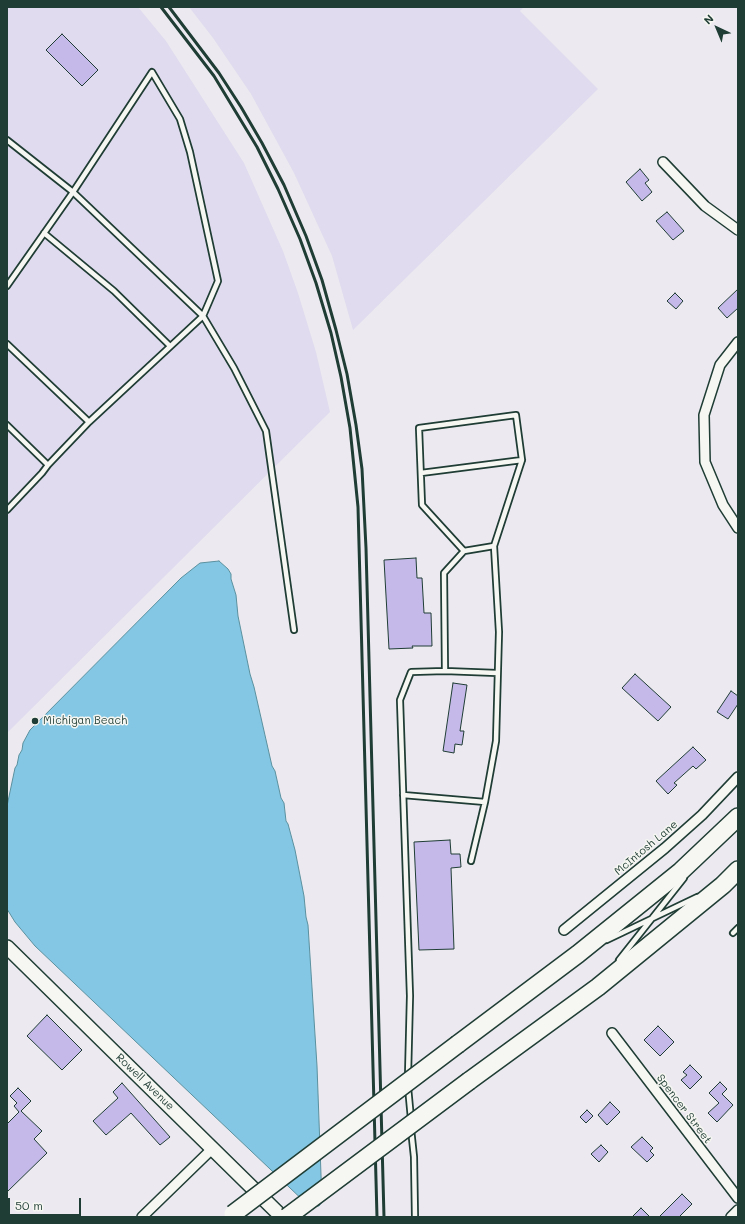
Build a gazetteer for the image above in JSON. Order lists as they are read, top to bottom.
{
  "streets": {
    "street": ["McIntosh Lane", "Rowell Avenue", "Spencer Street"]
  },
  "places": ["Michigan Beach"],
  "scale_bar": "50 m",
  "north": "top left"
}
